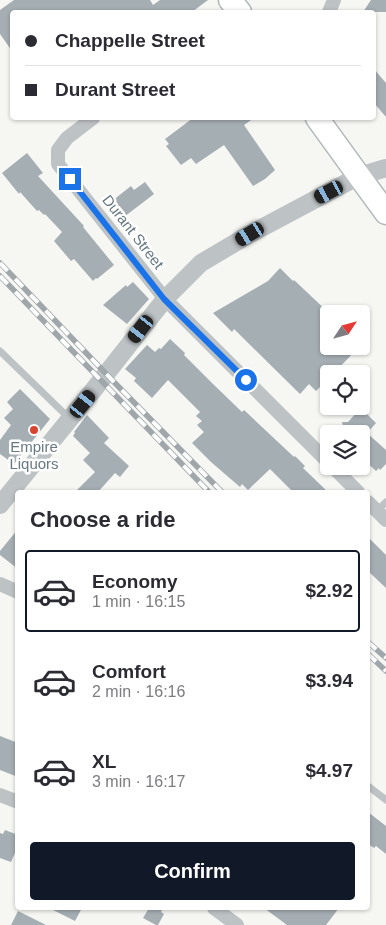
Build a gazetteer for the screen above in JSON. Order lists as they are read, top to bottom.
{
  "streets": {
    "street": ["Durant Street"]
  },
  "places": ["Empire Liquors"],
  "north": "top right",
  "page": {
    "banner": ["Chappelle Street", "Durant Street"],
    "heading": "Choose a ride",
    "list": [
      {
        "name": "Economy",
        "note": "1 min · 16:15",
        "value": "$2.92"
      },
      {
        "name": "Comfort",
        "note": "2 min · 16:16",
        "value": "$3.94"
      },
      {
        "name": "XL",
        "note": "3 min · 16:17",
        "value": "$4.97"
      }
    ],
    "buttons": "Confirm"
  }
}
